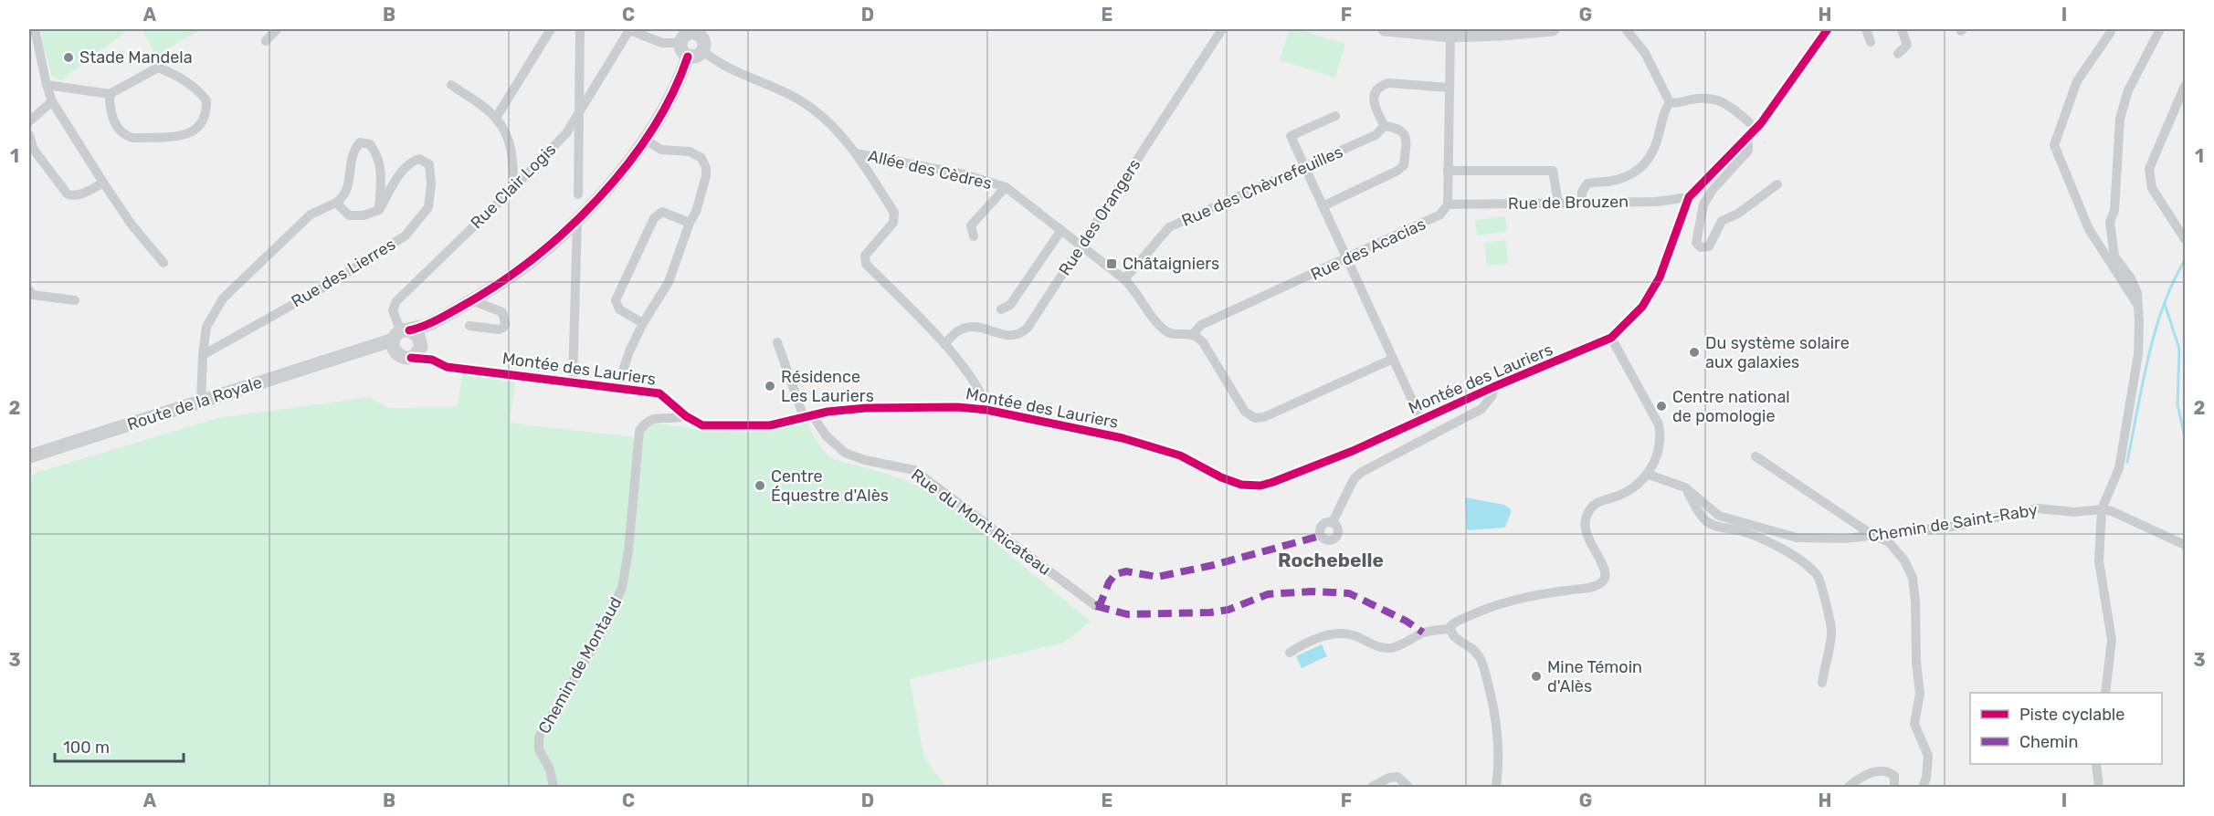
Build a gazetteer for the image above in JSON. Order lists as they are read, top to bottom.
{
  "streets": {
    "main road": ["Route de la Royale"],
    "street": [
      "Allée des Cèdres",
      "Rue Clair Logis",
      "Rue des Chèvrefeuilles",
      "Rue de Brouzen",
      "Rue des Orangers",
      "Rue des Acacias",
      "Rue des Lierres",
      "Montée des Lauriers",
      "Rue du Mont Ricateau",
      "Chemin de Saint-Raby",
      "Chemin de Montaud"
    ]
  },
  "crossings": [
    ["Allée des Cèdres", "Rue des Chèvrefeuilles"],
    ["Allée des Cèdres", "Rue des Orangers"],
    ["Allée des Cèdres", "Rue des Acacias"],
    ["Rue Clair Logis", "Route de la Royale"],
    ["Rue de Brouzen", "Rue des Acacias"],
    ["Montée des Lauriers", "Rue du Mont Ricateau"],
    ["Montée des Lauriers", "Chemin de Montaud"]
  ],
  "districts": ["Rochebelle"],
  "places": {
    "other": [
      "Stade Mandela",
      "Du système solaire aux galaxies",
      "Résidence Les Lauriers",
      "Centre national de pomologie",
      "Centre Équestre d'Alès",
      "Mine Témoin d'Alès"
    ],
    "transit": ["Châtaigniers"]
  },
  "legend": ["Piste cyclable", "Chemin"],
  "scale_bar": "100 m",
  "grid": {
    "columns": [
      "A",
      "B",
      "C",
      "D",
      "E",
      "F",
      "G",
      "H",
      "I"
    ],
    "rows": ["1", "2", "3"]
  }
}
